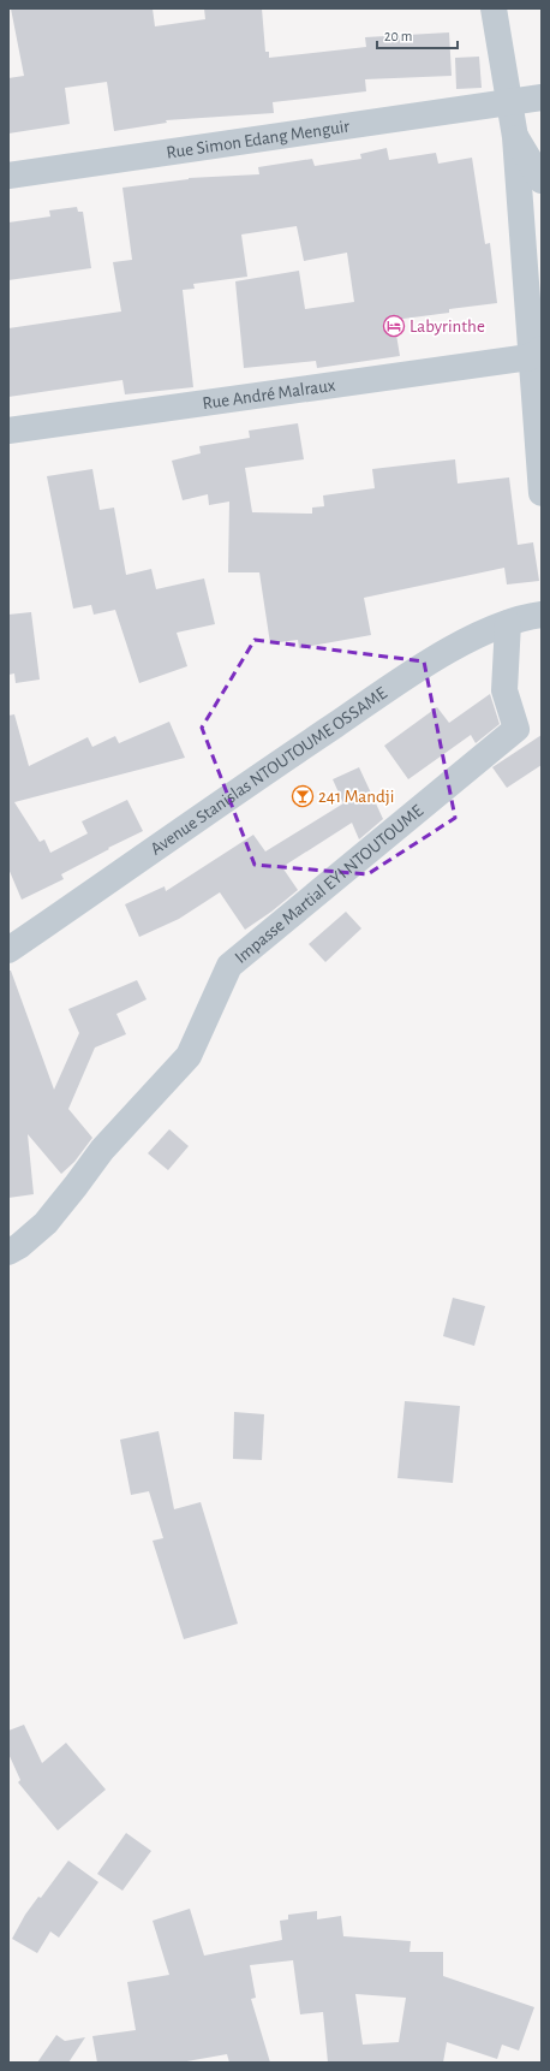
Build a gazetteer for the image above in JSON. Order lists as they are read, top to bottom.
{
  "streets": {
    "street": [
      "Rue Simon Edang Menguir",
      "Rue André Malraux",
      "Avenue Stanislas NTOUTOUME OSSAME",
      "Impasse Martial EYI NTOUTOUME"
    ]
  },
  "crossings": [
    ["Avenue Stanislas NTOUTOUME OSSAME", "Impasse Martial EYI NTOUTOUME"]
  ],
  "places": {
    "hotel": ["Labyrinthe"],
    "bar": ["241 Mandji"]
  },
  "scale_bar": "20 m"
}
